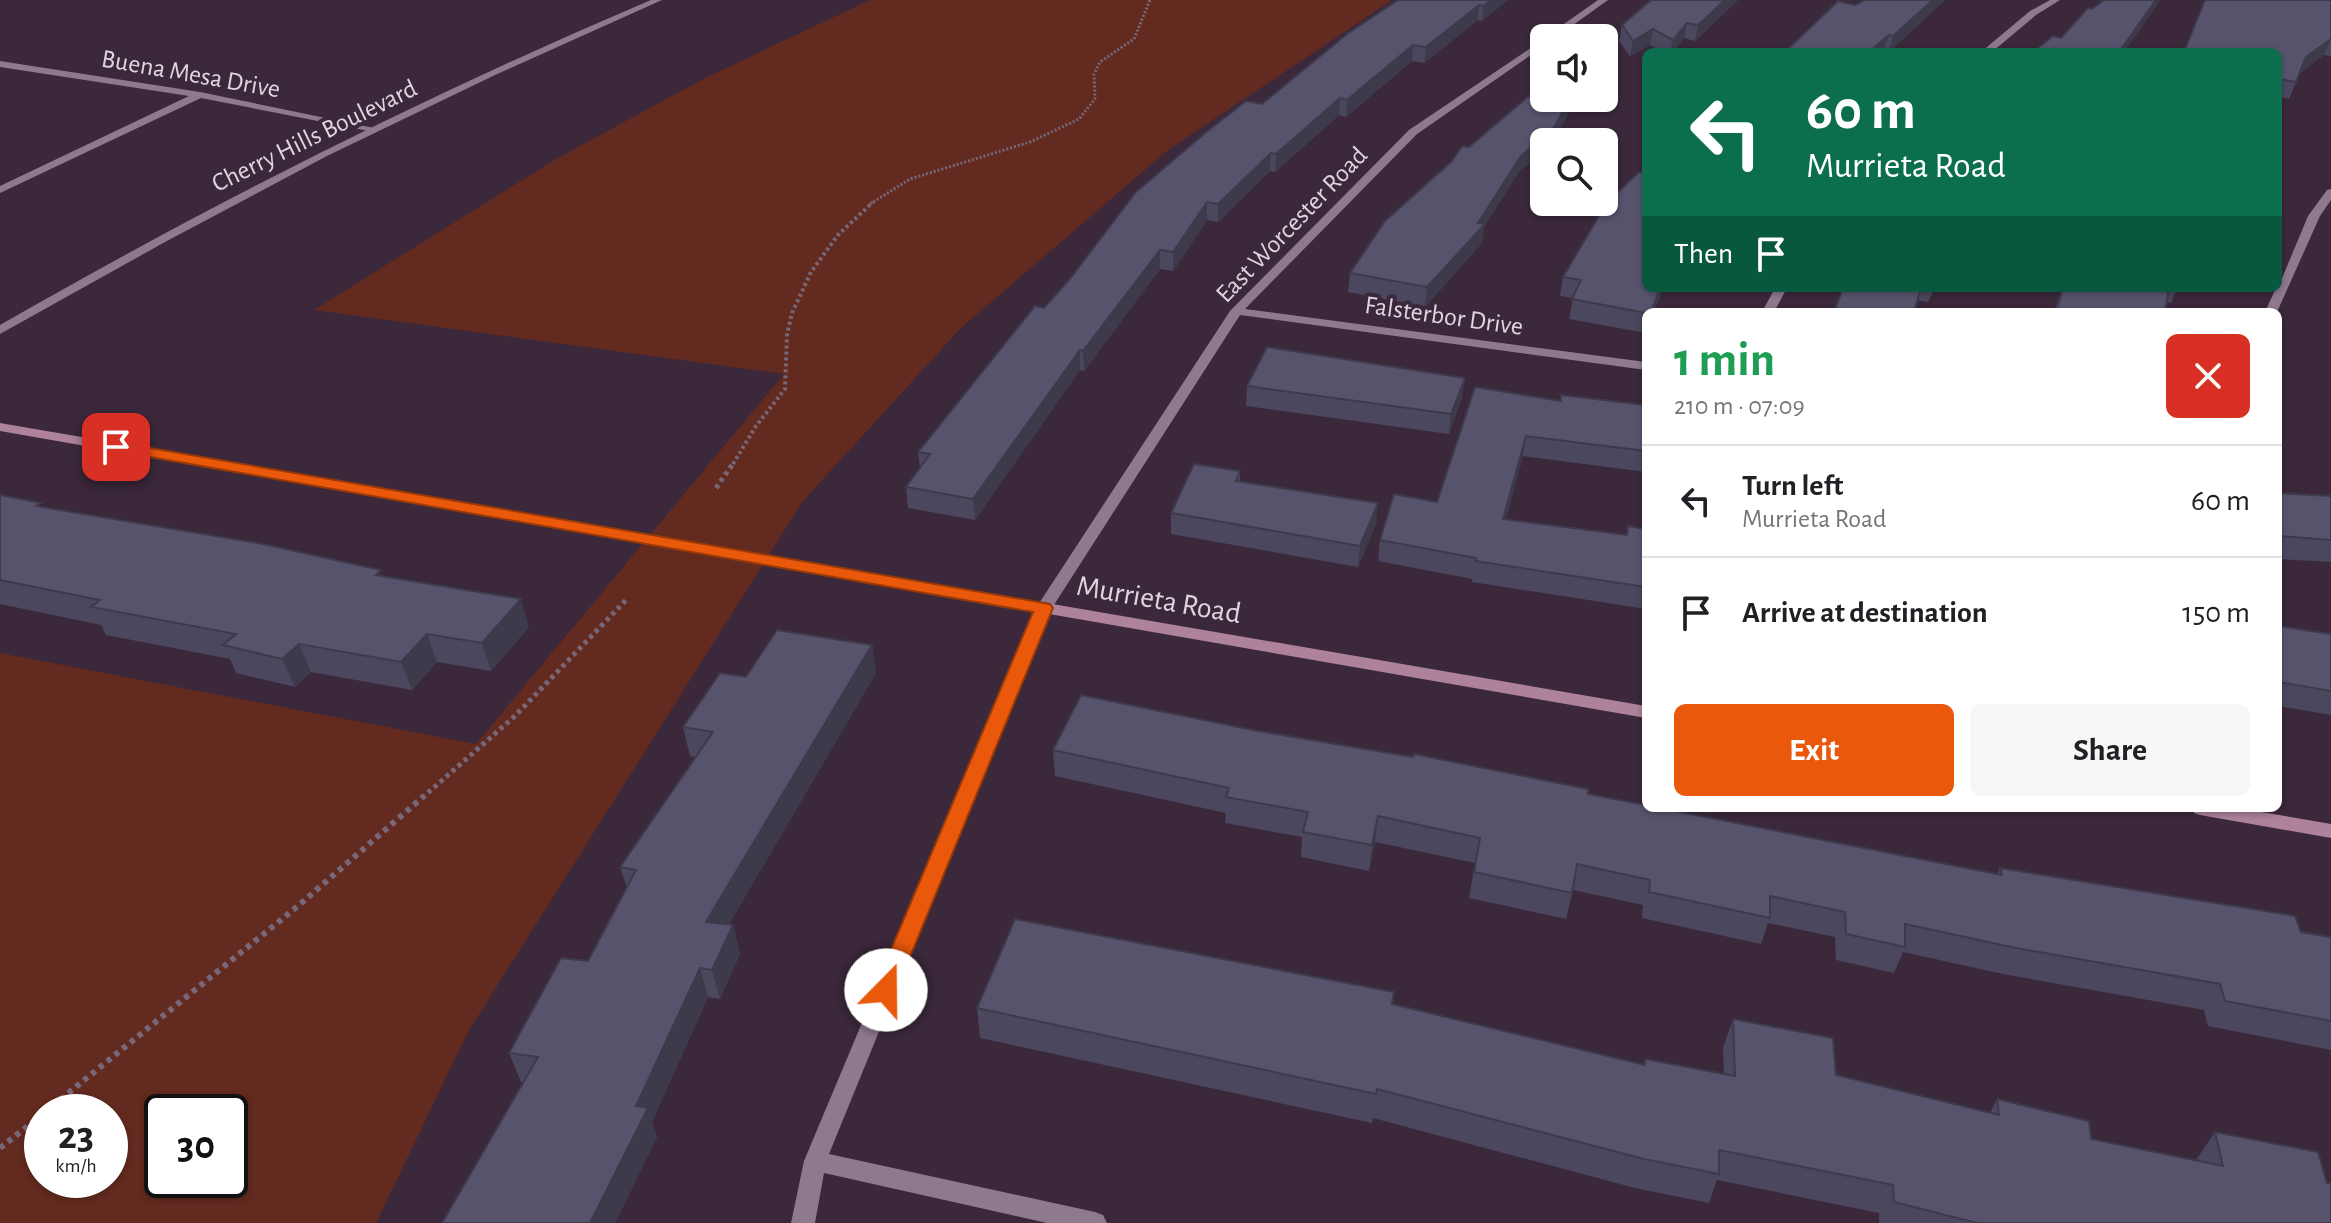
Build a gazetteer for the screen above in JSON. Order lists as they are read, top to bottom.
{
  "streets": {
    "main road": ["Murrieta Road"],
    "street": [
      "Buena Mesa Drive",
      "Cherry Hills Boulevard",
      "East Worcester Road",
      "Falsterbor Drive"
    ]
  },
  "crossings": [
    ["Buena Mesa Drive", "Cherry Hills Boulevard"],
    ["East Worcester Road", "Falsterbor Drive"],
    ["East Worcester Road", "Murrieta Road"]
  ],
  "page": {
    "turn": ["60 m", "Murrieta Road"],
    "then": "Then",
    "heading": ["1 min", "210 m · 07:09"],
    "list": [
      {
        "name": "Turn left",
        "note": "Murrieta Road",
        "value": "60 m"
      },
      {
        "name": "Arrive at destination",
        "value": "150 m"
      }
    ],
    "buttons": ["Exit", "Share"],
    "speed": "23 km/h",
    "limit": "30"
  }
}
